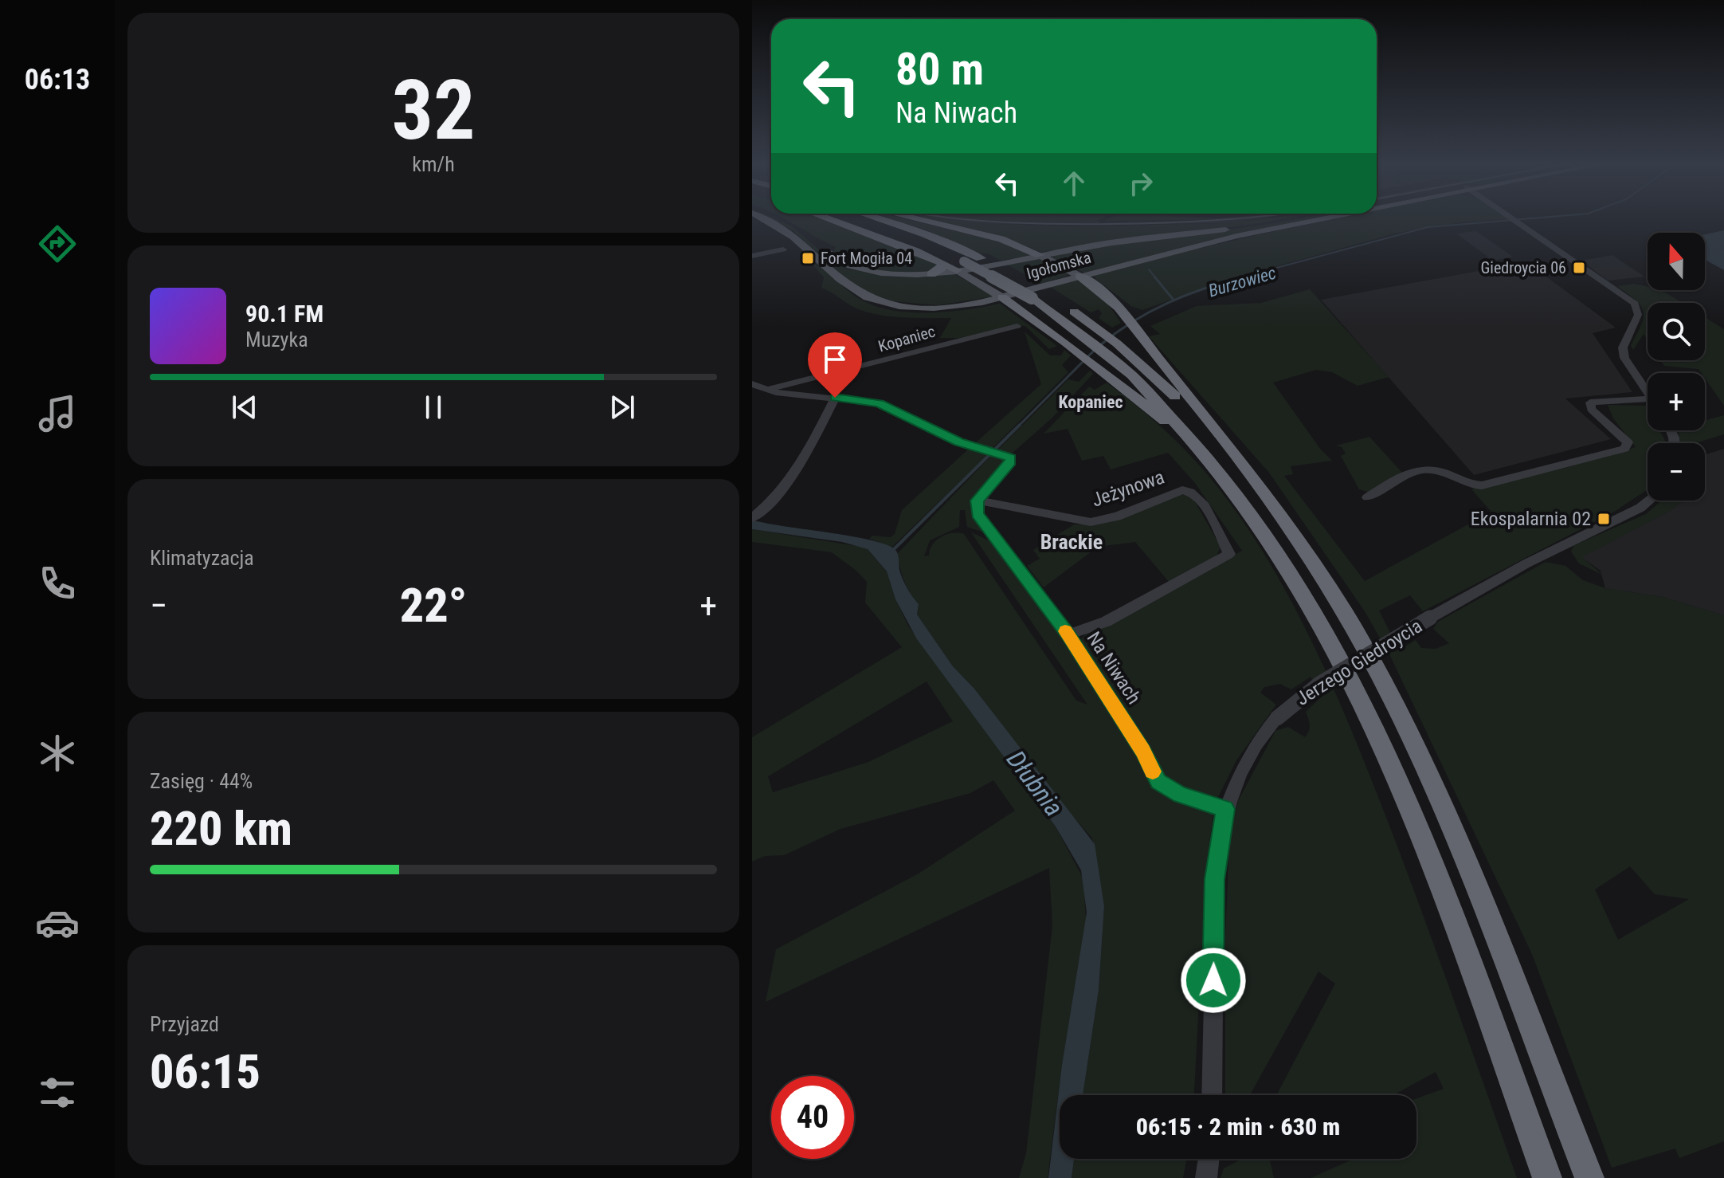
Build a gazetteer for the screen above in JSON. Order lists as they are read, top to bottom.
{
  "streets": {
    "main road": ["Igołomska"],
    "street": [
      "Kopaniec",
      "Jeżynowa",
      "Jerzego Giedroycia",
      "Na Niwach"
    ]
  },
  "crossings": [
    ["Jeżynowa", "Na Niwach"],
    ["Jerzego Giedroycia", "Na Niwach"]
  ],
  "districts": ["Kopaniec", "Brackie"],
  "water": ["Burzowiec", "Dłubnia"],
  "places": {
    "transit": ["Fort Mogiła 04", "Giedroycia 06", "Ekospalarnia 02"]
  },
  "north": "top",
  "page": {
    "tabs": "06:13",
    "tile": [
      ["32", "km/h"],
      "Klimatyzacja",
      ["Zasięg · 44%", "220 km"],
      ["Przyjazd", "06:15"]
    ],
    "turn": ["80 m", "Na Niwach"],
    "map_buttons": ["+", "−"],
    "song": ["90.1 FM", "Muzyka"],
    "heat": ["−", "22°", "+"],
    "limit": "40",
    "trip": "06:15 · 2 min · 630 m"
  }
}
